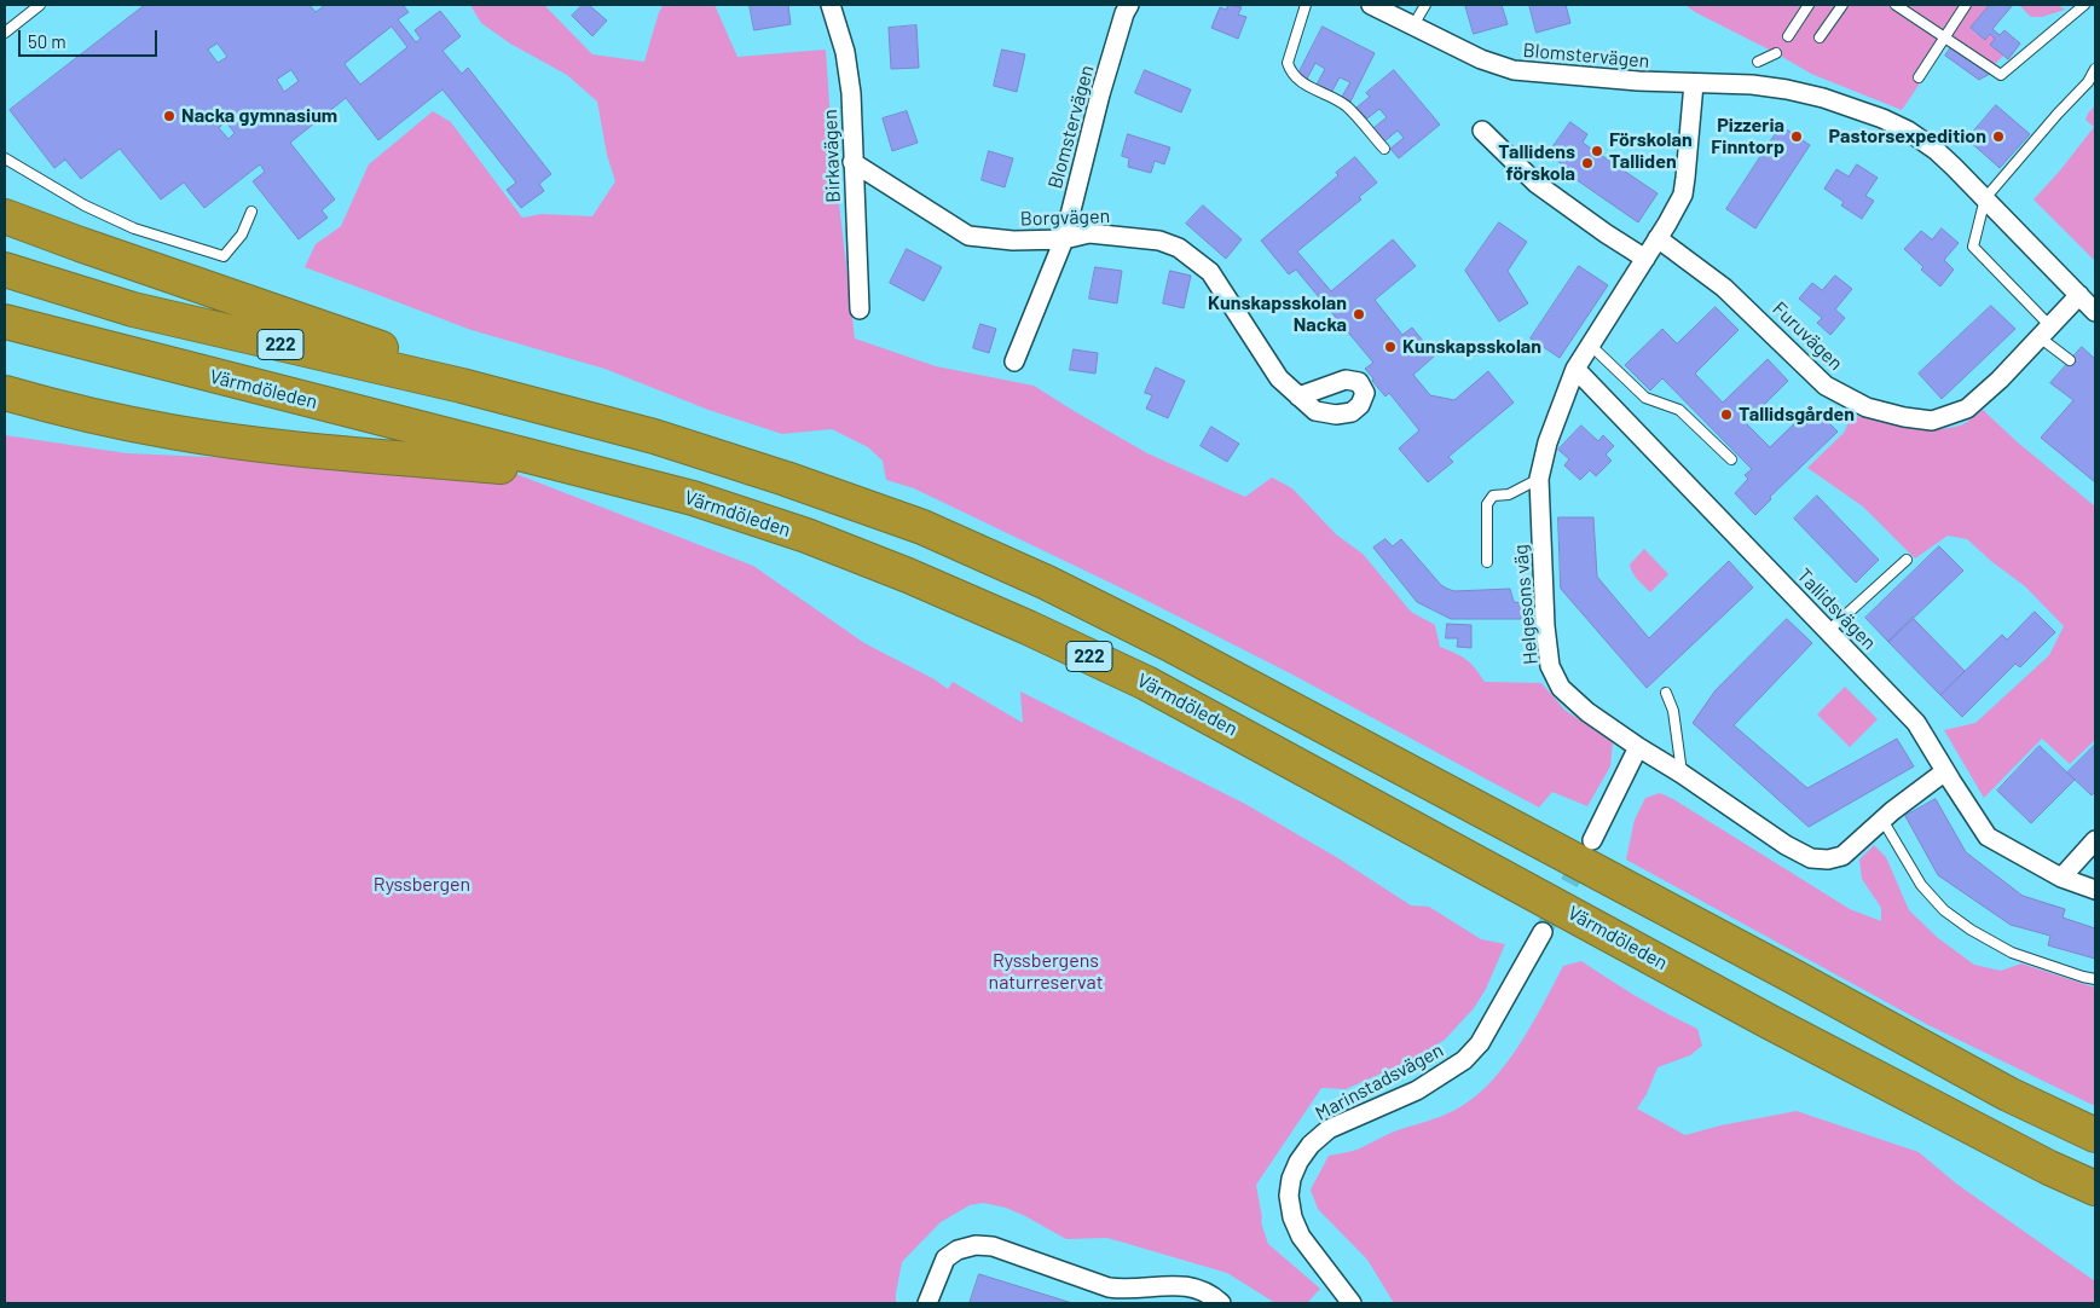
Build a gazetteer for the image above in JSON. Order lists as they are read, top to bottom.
{
  "streets": {
    "highway": ["222", "Värmdöleden"],
    "street": [
      "Blomstervägen",
      "Birkavägen",
      "Borgvägen",
      "Furuvägen",
      "Helgesons väg",
      "Tallidsvägen",
      "Marinstadsvägen"
    ]
  },
  "crossings": [
    ["Blomstervägen", "Borgvägen"],
    ["Blomstervägen", "Furuvägen"],
    ["Blomstervägen", "Helgesons väg"],
    ["Birkavägen", "Borgvägen"],
    ["Furuvägen", "Helgesons väg"],
    ["Helgesons väg", "Tallidsvägen"]
  ],
  "parks": ["Ryssbergen", "Ryssbergens naturreservat"],
  "places": [
    "Nacka gymnasium",
    "Pizzeria Finntorp",
    "Pastorsexpedition",
    "Förskolan Talliden",
    "Tallidens förskola",
    "Kunskapsskolan Nacka",
    "Kunskapsskolan",
    "Tallidsgården"
  ],
  "scale_bar": "50 m"
}
